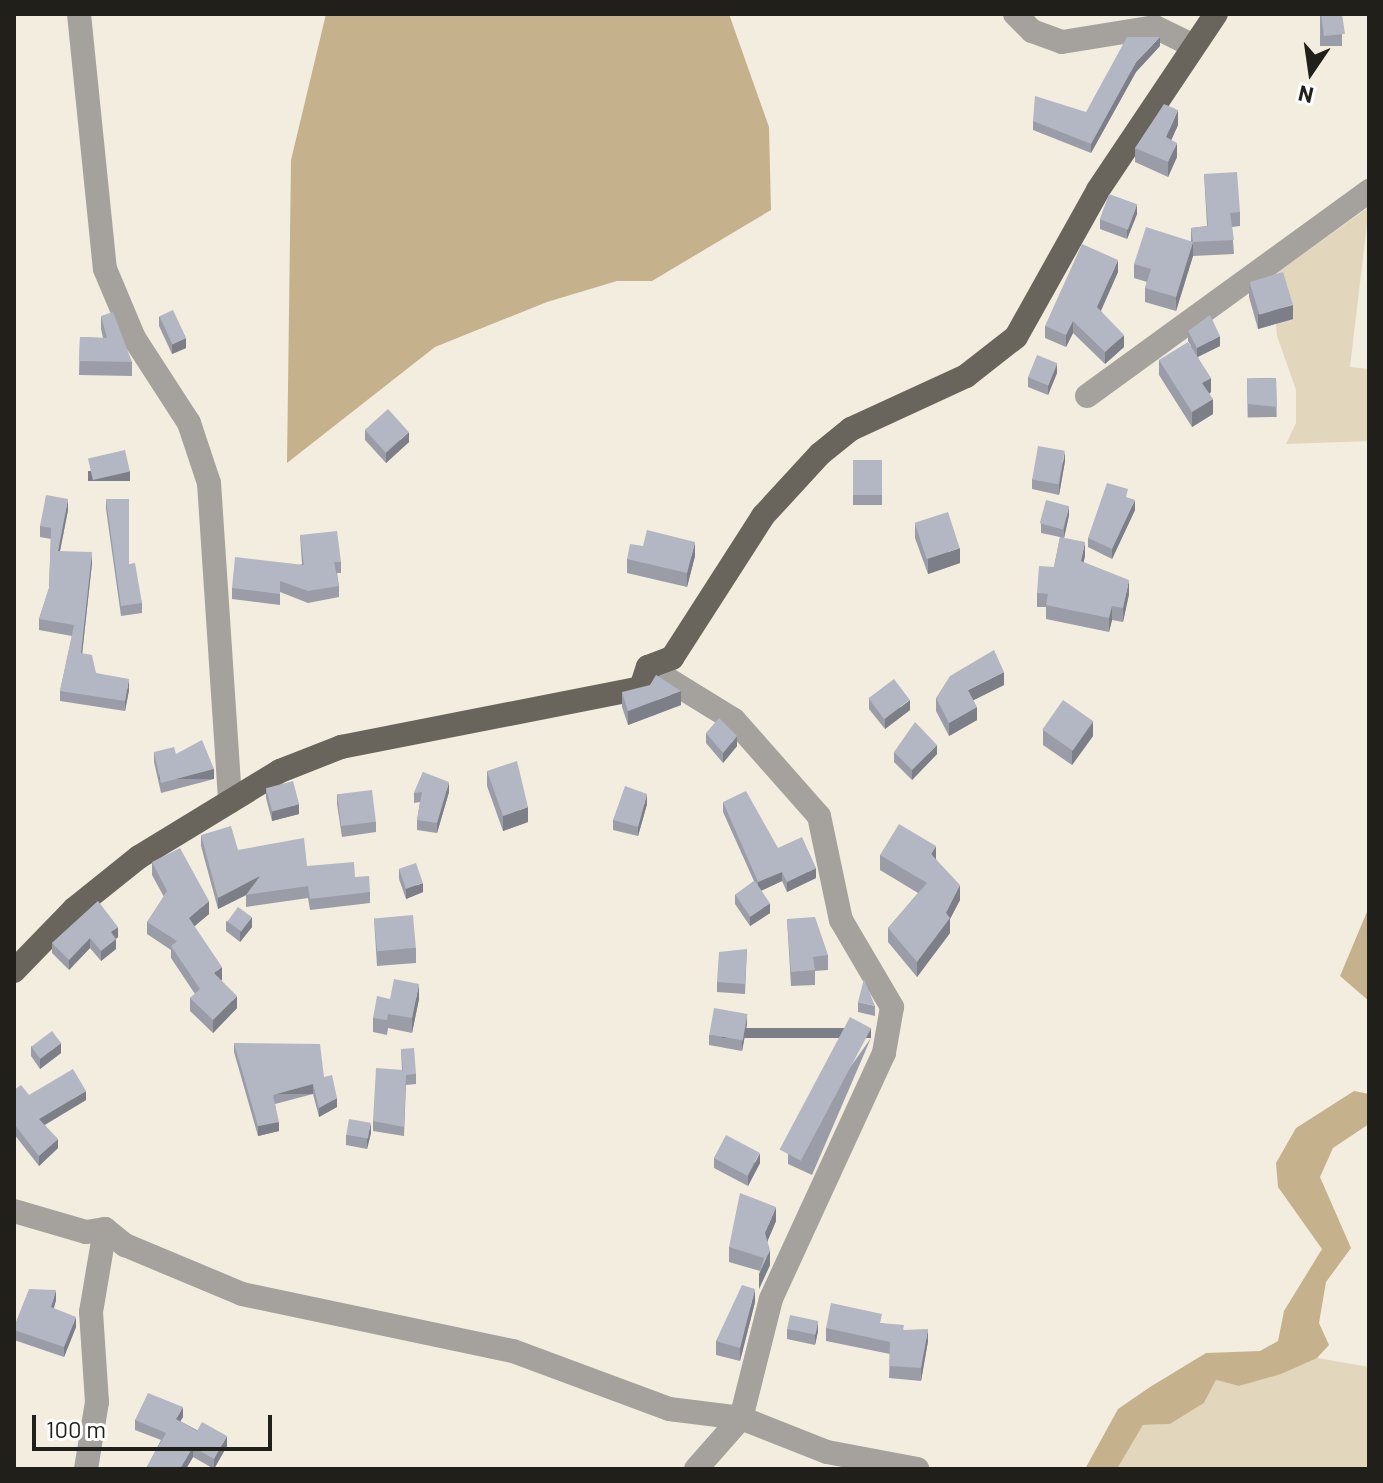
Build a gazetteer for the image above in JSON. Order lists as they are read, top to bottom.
{
  "scale_bar": "100 m",
  "north": "bottom"
}
